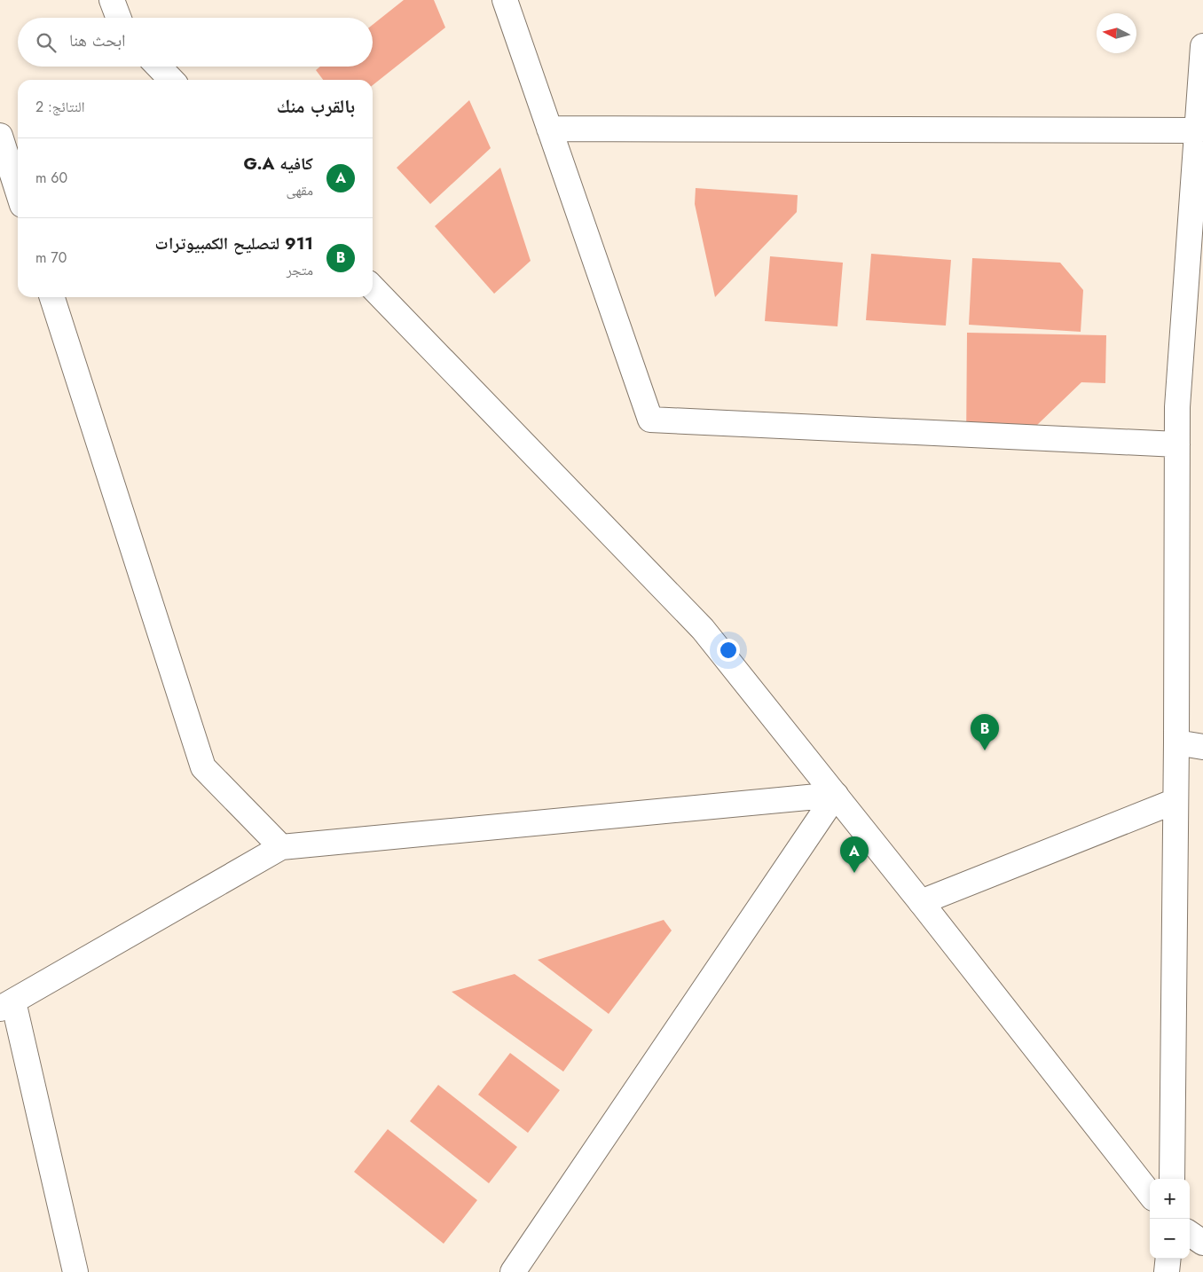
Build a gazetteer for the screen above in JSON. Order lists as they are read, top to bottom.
{
  "north": "left",
  "page": {
    "search": "ابحث هنا",
    "heading": ["بالقرب منك", "النتائج: 2"],
    "list": [
      {
        "mark": "A",
        "name": "كافيه G.A",
        "note": "مقهى",
        "value": "60 m"
      },
      {
        "mark": "B",
        "name": "911 لتصليح الكمبيوترات",
        "note": "متجر",
        "value": "70 m"
      }
    ],
    "pins": ["B", "A"],
    "map_buttons": ["+", "−"]
  }
}
